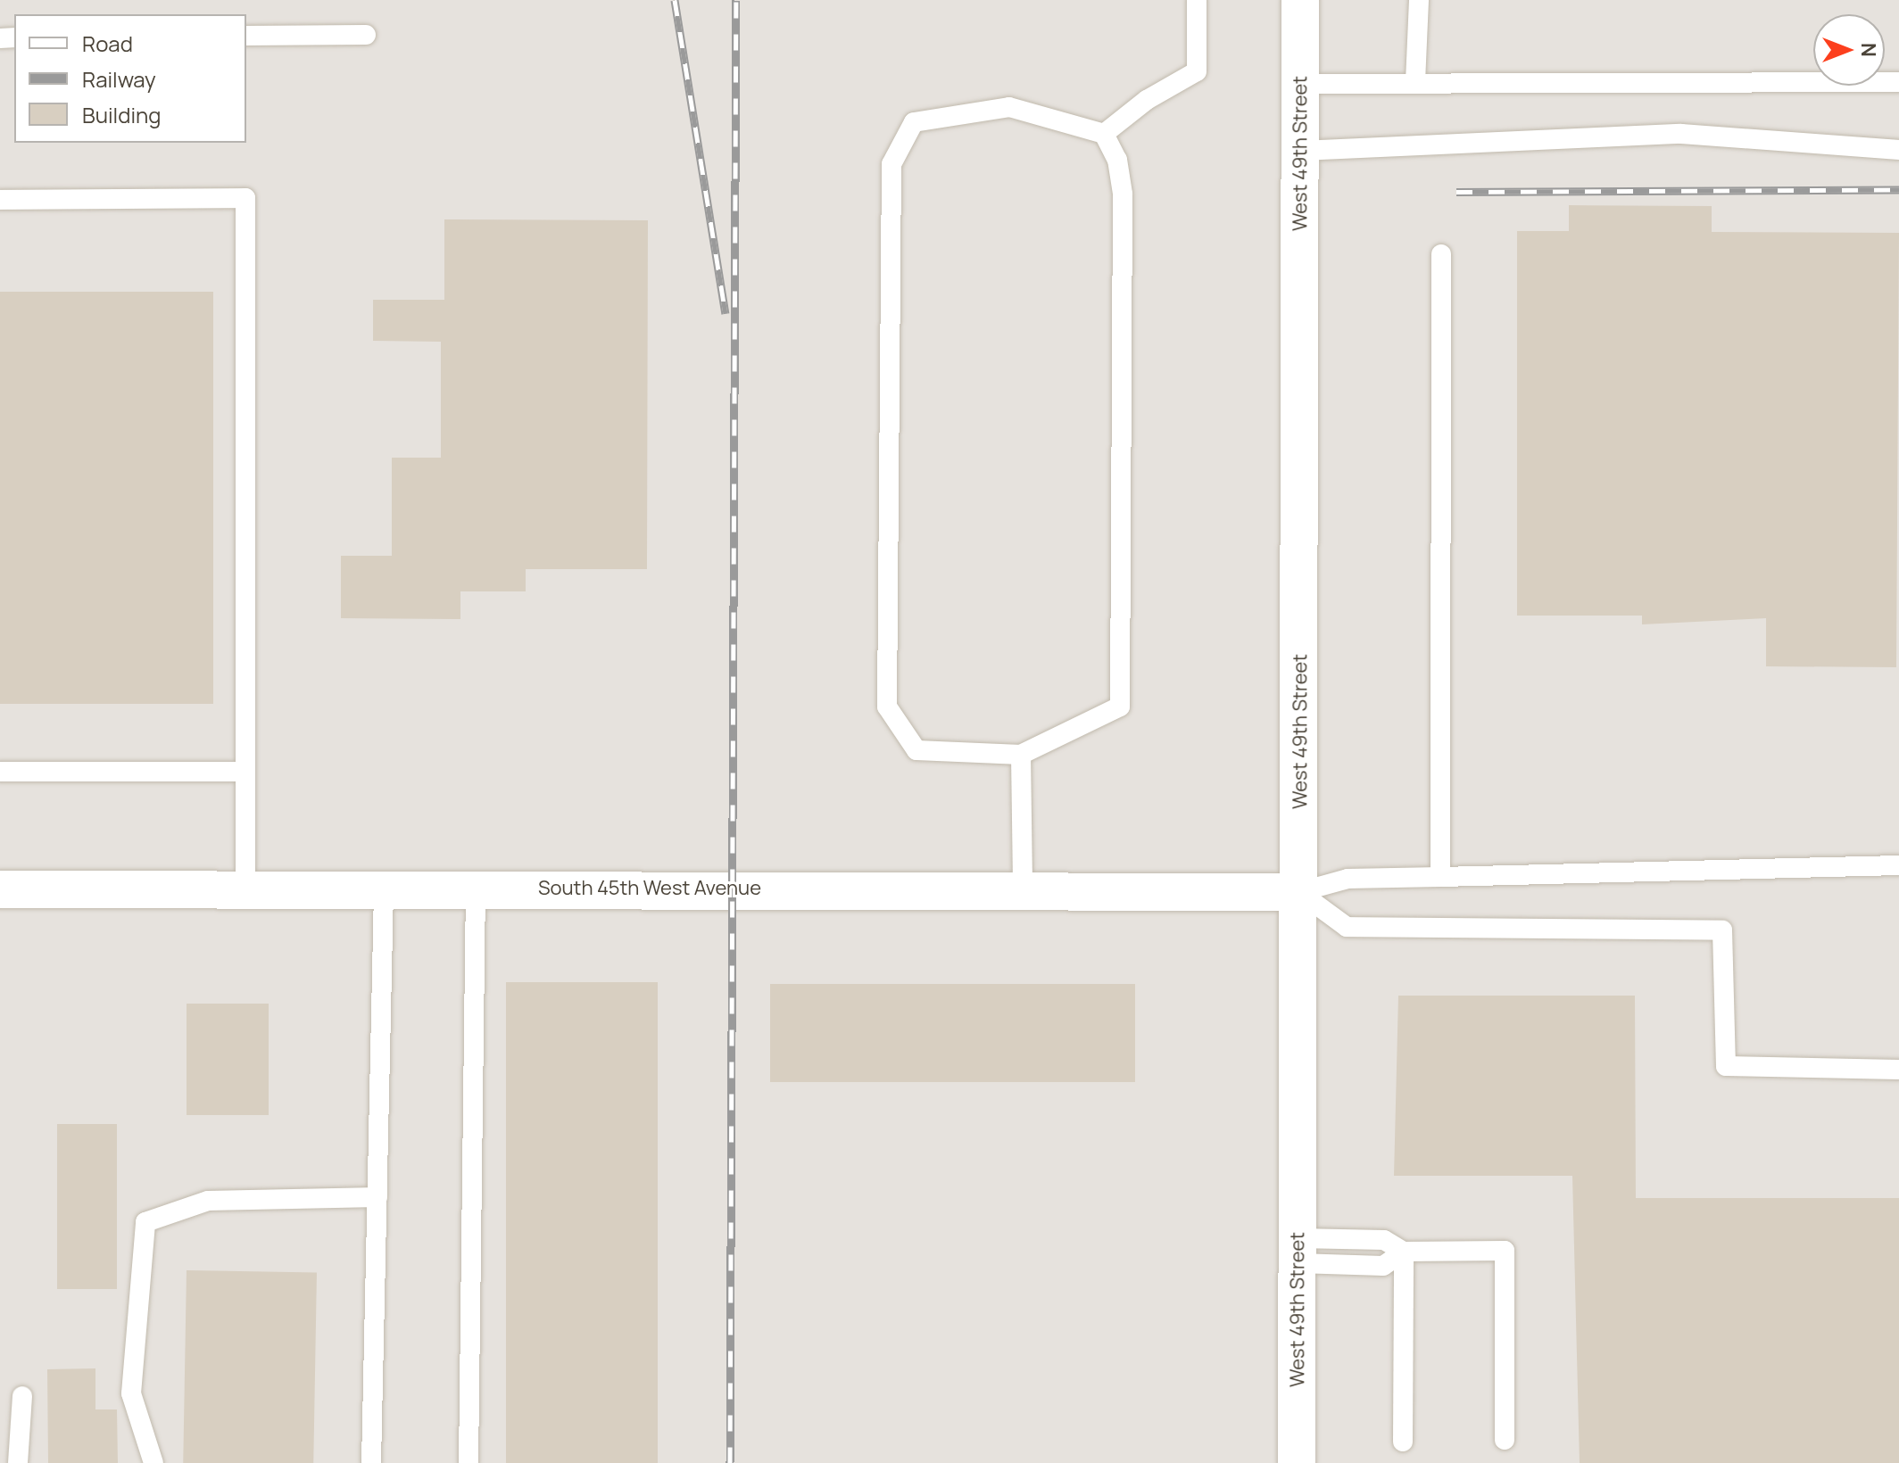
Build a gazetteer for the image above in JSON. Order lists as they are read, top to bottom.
{
  "streets": {
    "street": ["West 49th Street", "South 45th West Avenue"]
  },
  "crossings": [
    ["West 49th Street", "South 45th West Avenue"]
  ],
  "legend": ["Road", "Railway", "Building"],
  "north": "right"
}
